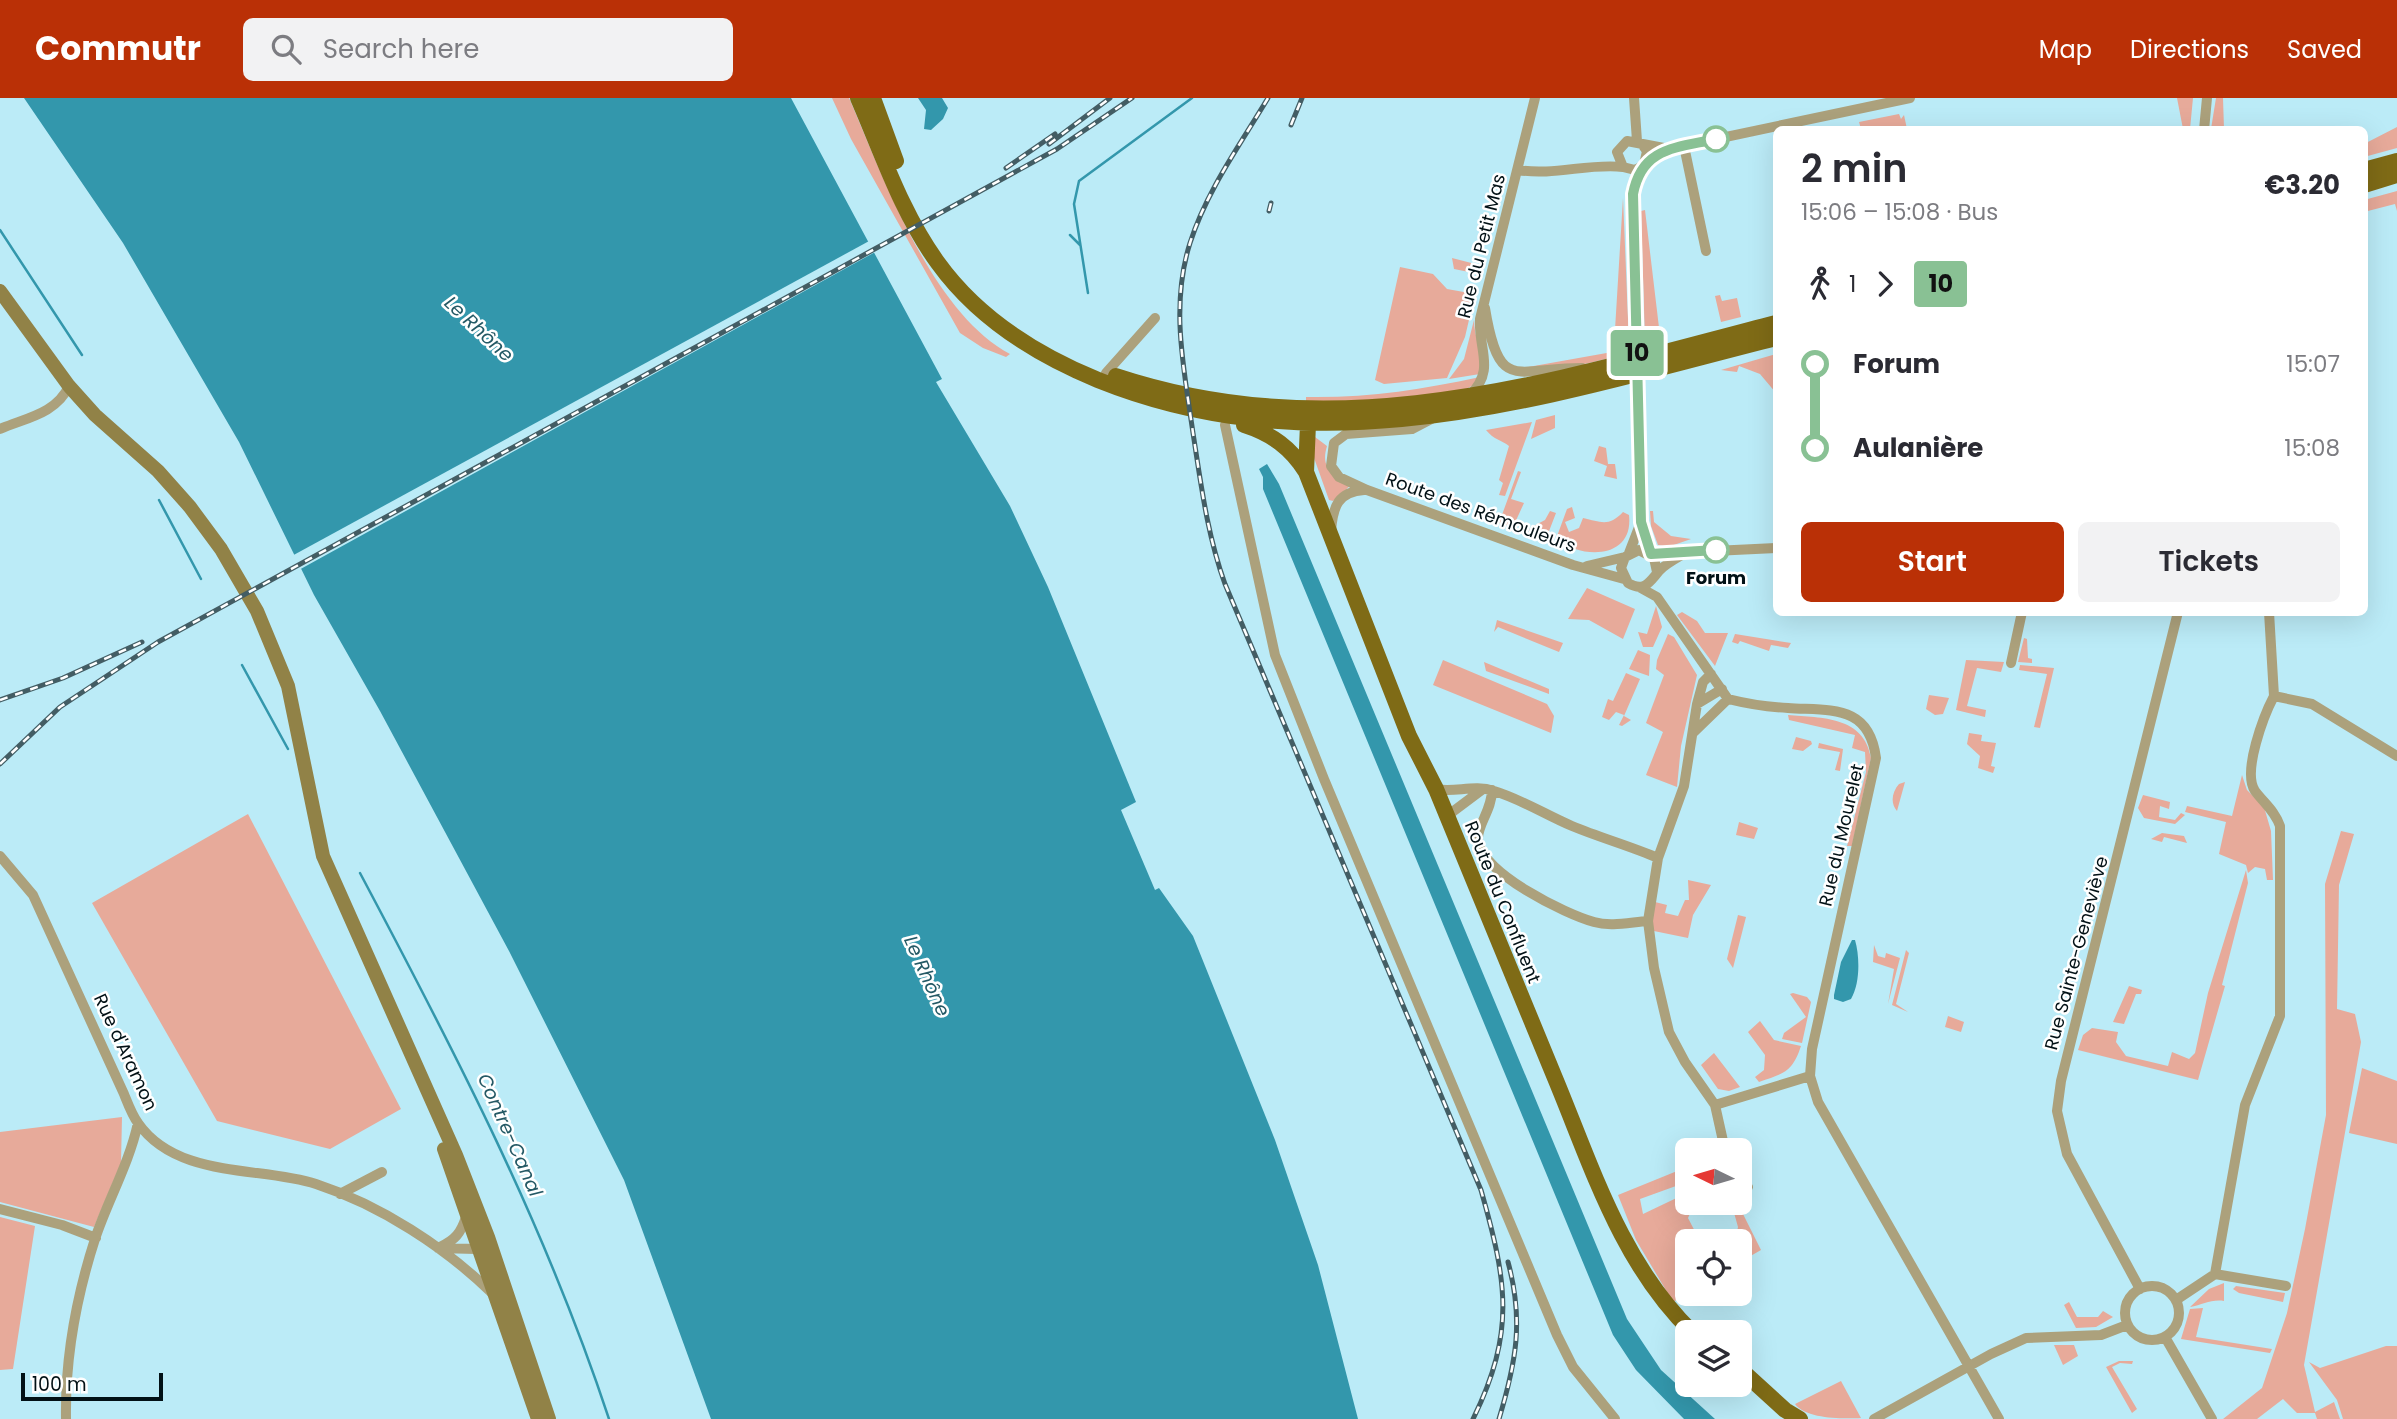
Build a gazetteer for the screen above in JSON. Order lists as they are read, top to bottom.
{
  "streets": {
    "main road": ["Route du Confluent"],
    "street": [
      "Rue du Petit Mas",
      "Route des Rémouleurs",
      "Rue du Mourelet",
      "Rue Sainte-Geneviève",
      "Rue d'Aramon"
    ]
  },
  "water": ["Le Rhône", "Contre-Canal"],
  "places": ["Forum"],
  "lines": ["bus line 10"],
  "scale_bar": "100 m",
  "north": "left",
  "page": {
    "header": "Commutr",
    "search": "Search here",
    "nav": ["Map", "Directions", "Saved"],
    "on_map": "10",
    "heading": ["2 min", "15:06 – 15:08 · Bus", "€3.20"],
    "legs": ["1", "10"],
    "list": [
      {
        "name": "Forum",
        "value": "15:07"
      },
      {
        "name": "Aulanière",
        "value": "15:08"
      }
    ],
    "buttons": ["Start", "Tickets"],
    "scale": "100 m"
  }
}
